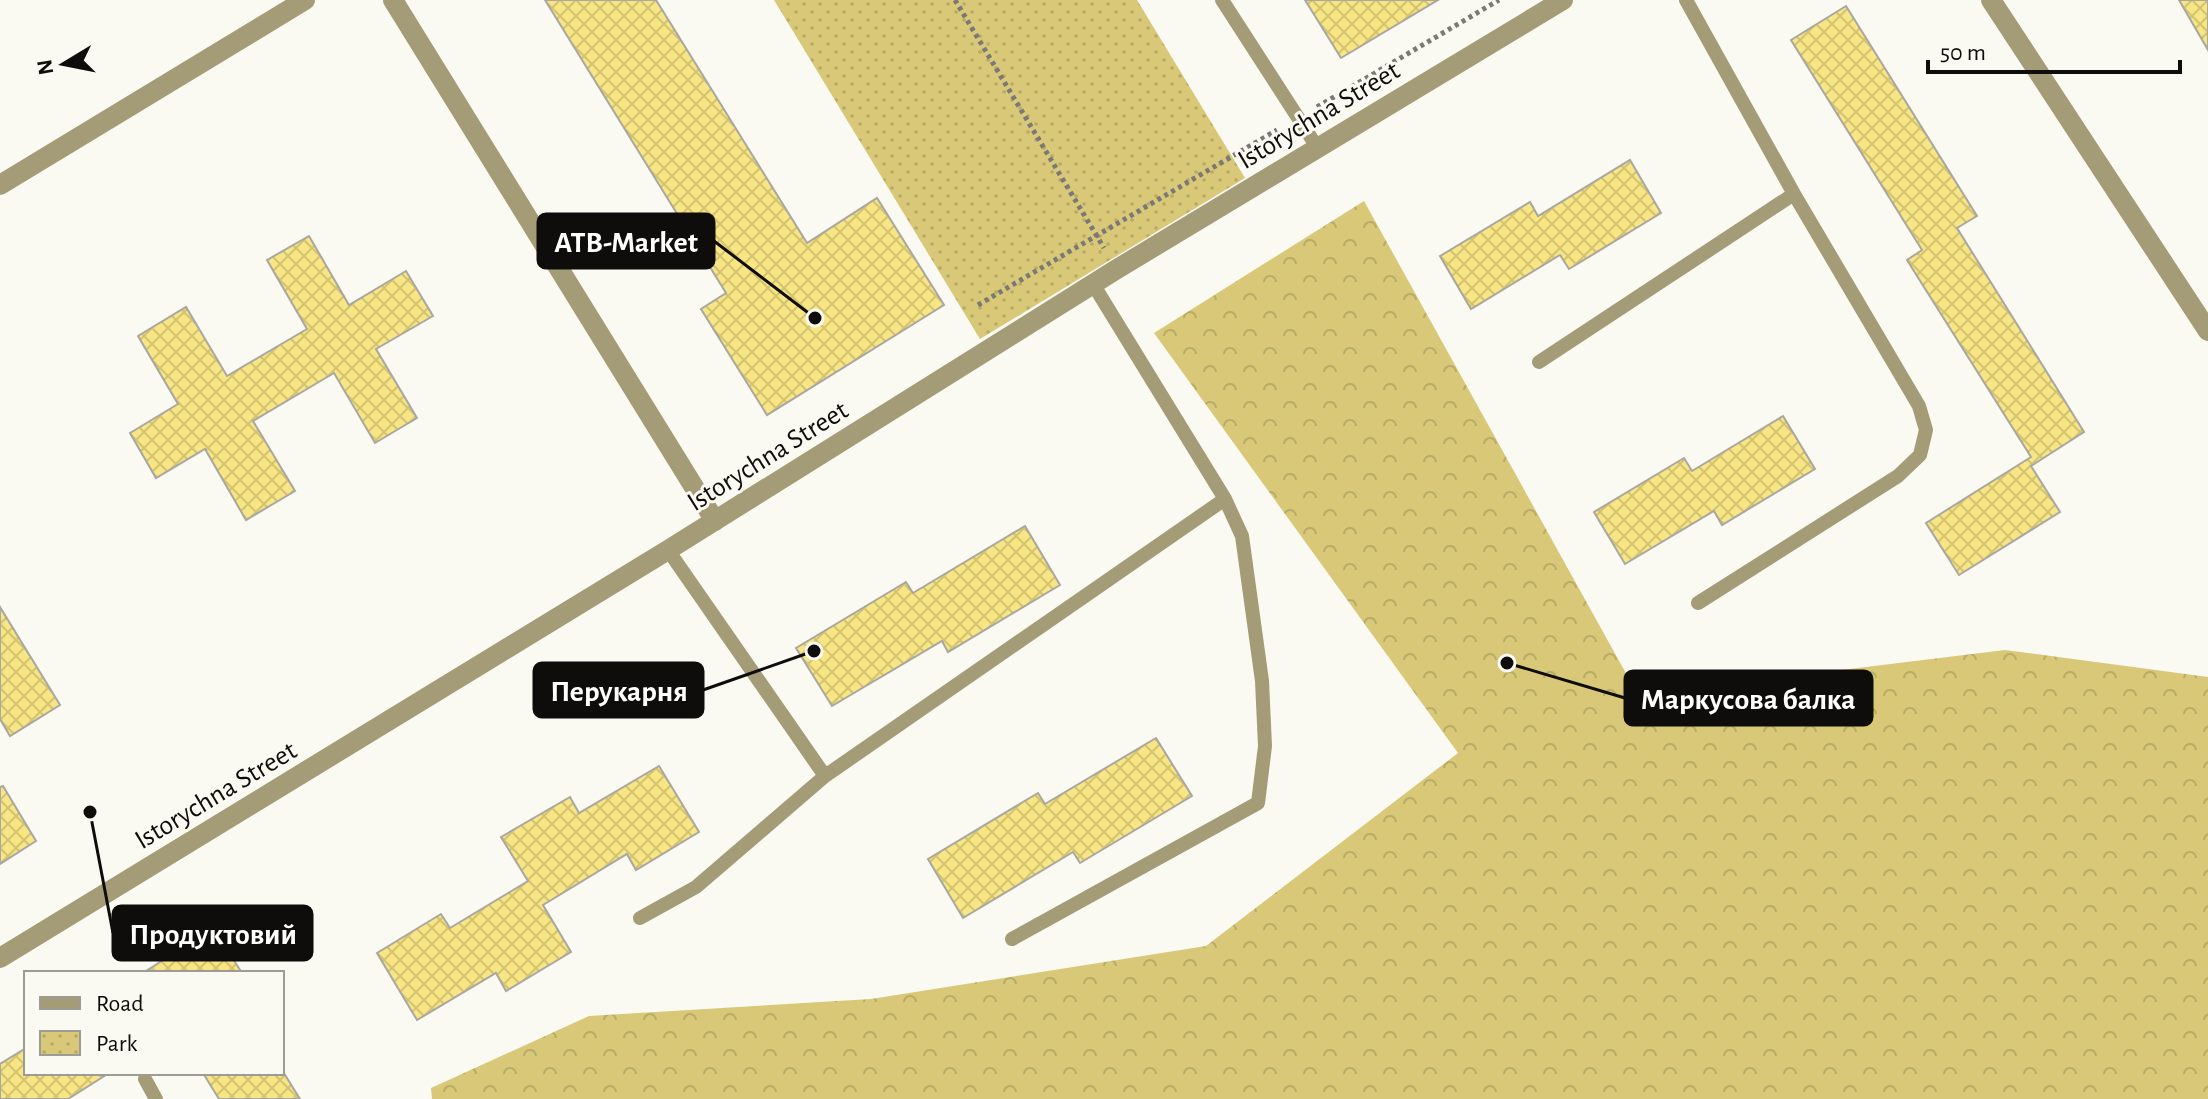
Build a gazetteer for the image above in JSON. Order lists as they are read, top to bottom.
{
  "streets": {
    "street": ["Istorychna Street"]
  },
  "places": [
    "ATB-Market",
    "Перукарня",
    "Маркусова балка",
    "Продуктовий"
  ],
  "legend": ["Road", "Park"],
  "scale_bar": "50 m",
  "north": "left"
}
